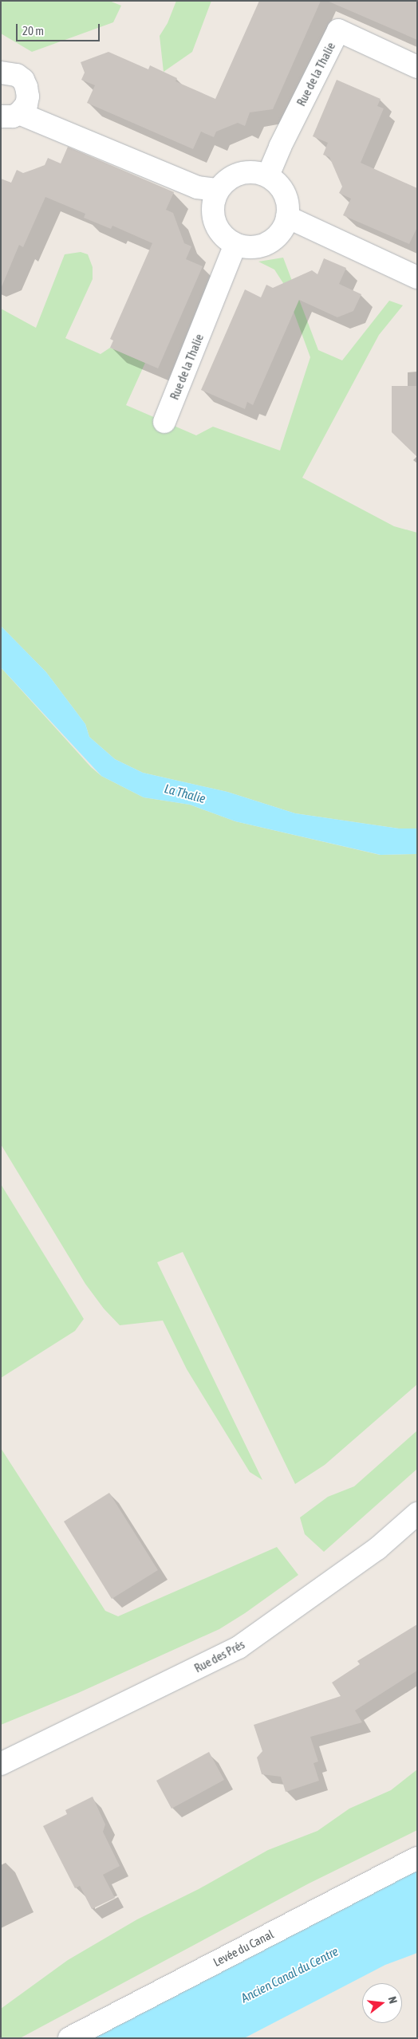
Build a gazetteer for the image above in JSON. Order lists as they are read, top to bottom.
{
  "streets": {
    "street": ["Rue de la Thalie", "Rue des Prés", "Levée du Canal"]
  },
  "water": ["La Thalie", "Ancien Canal du Centre"],
  "scale_bar": "20 m",
  "north": "right"
}
